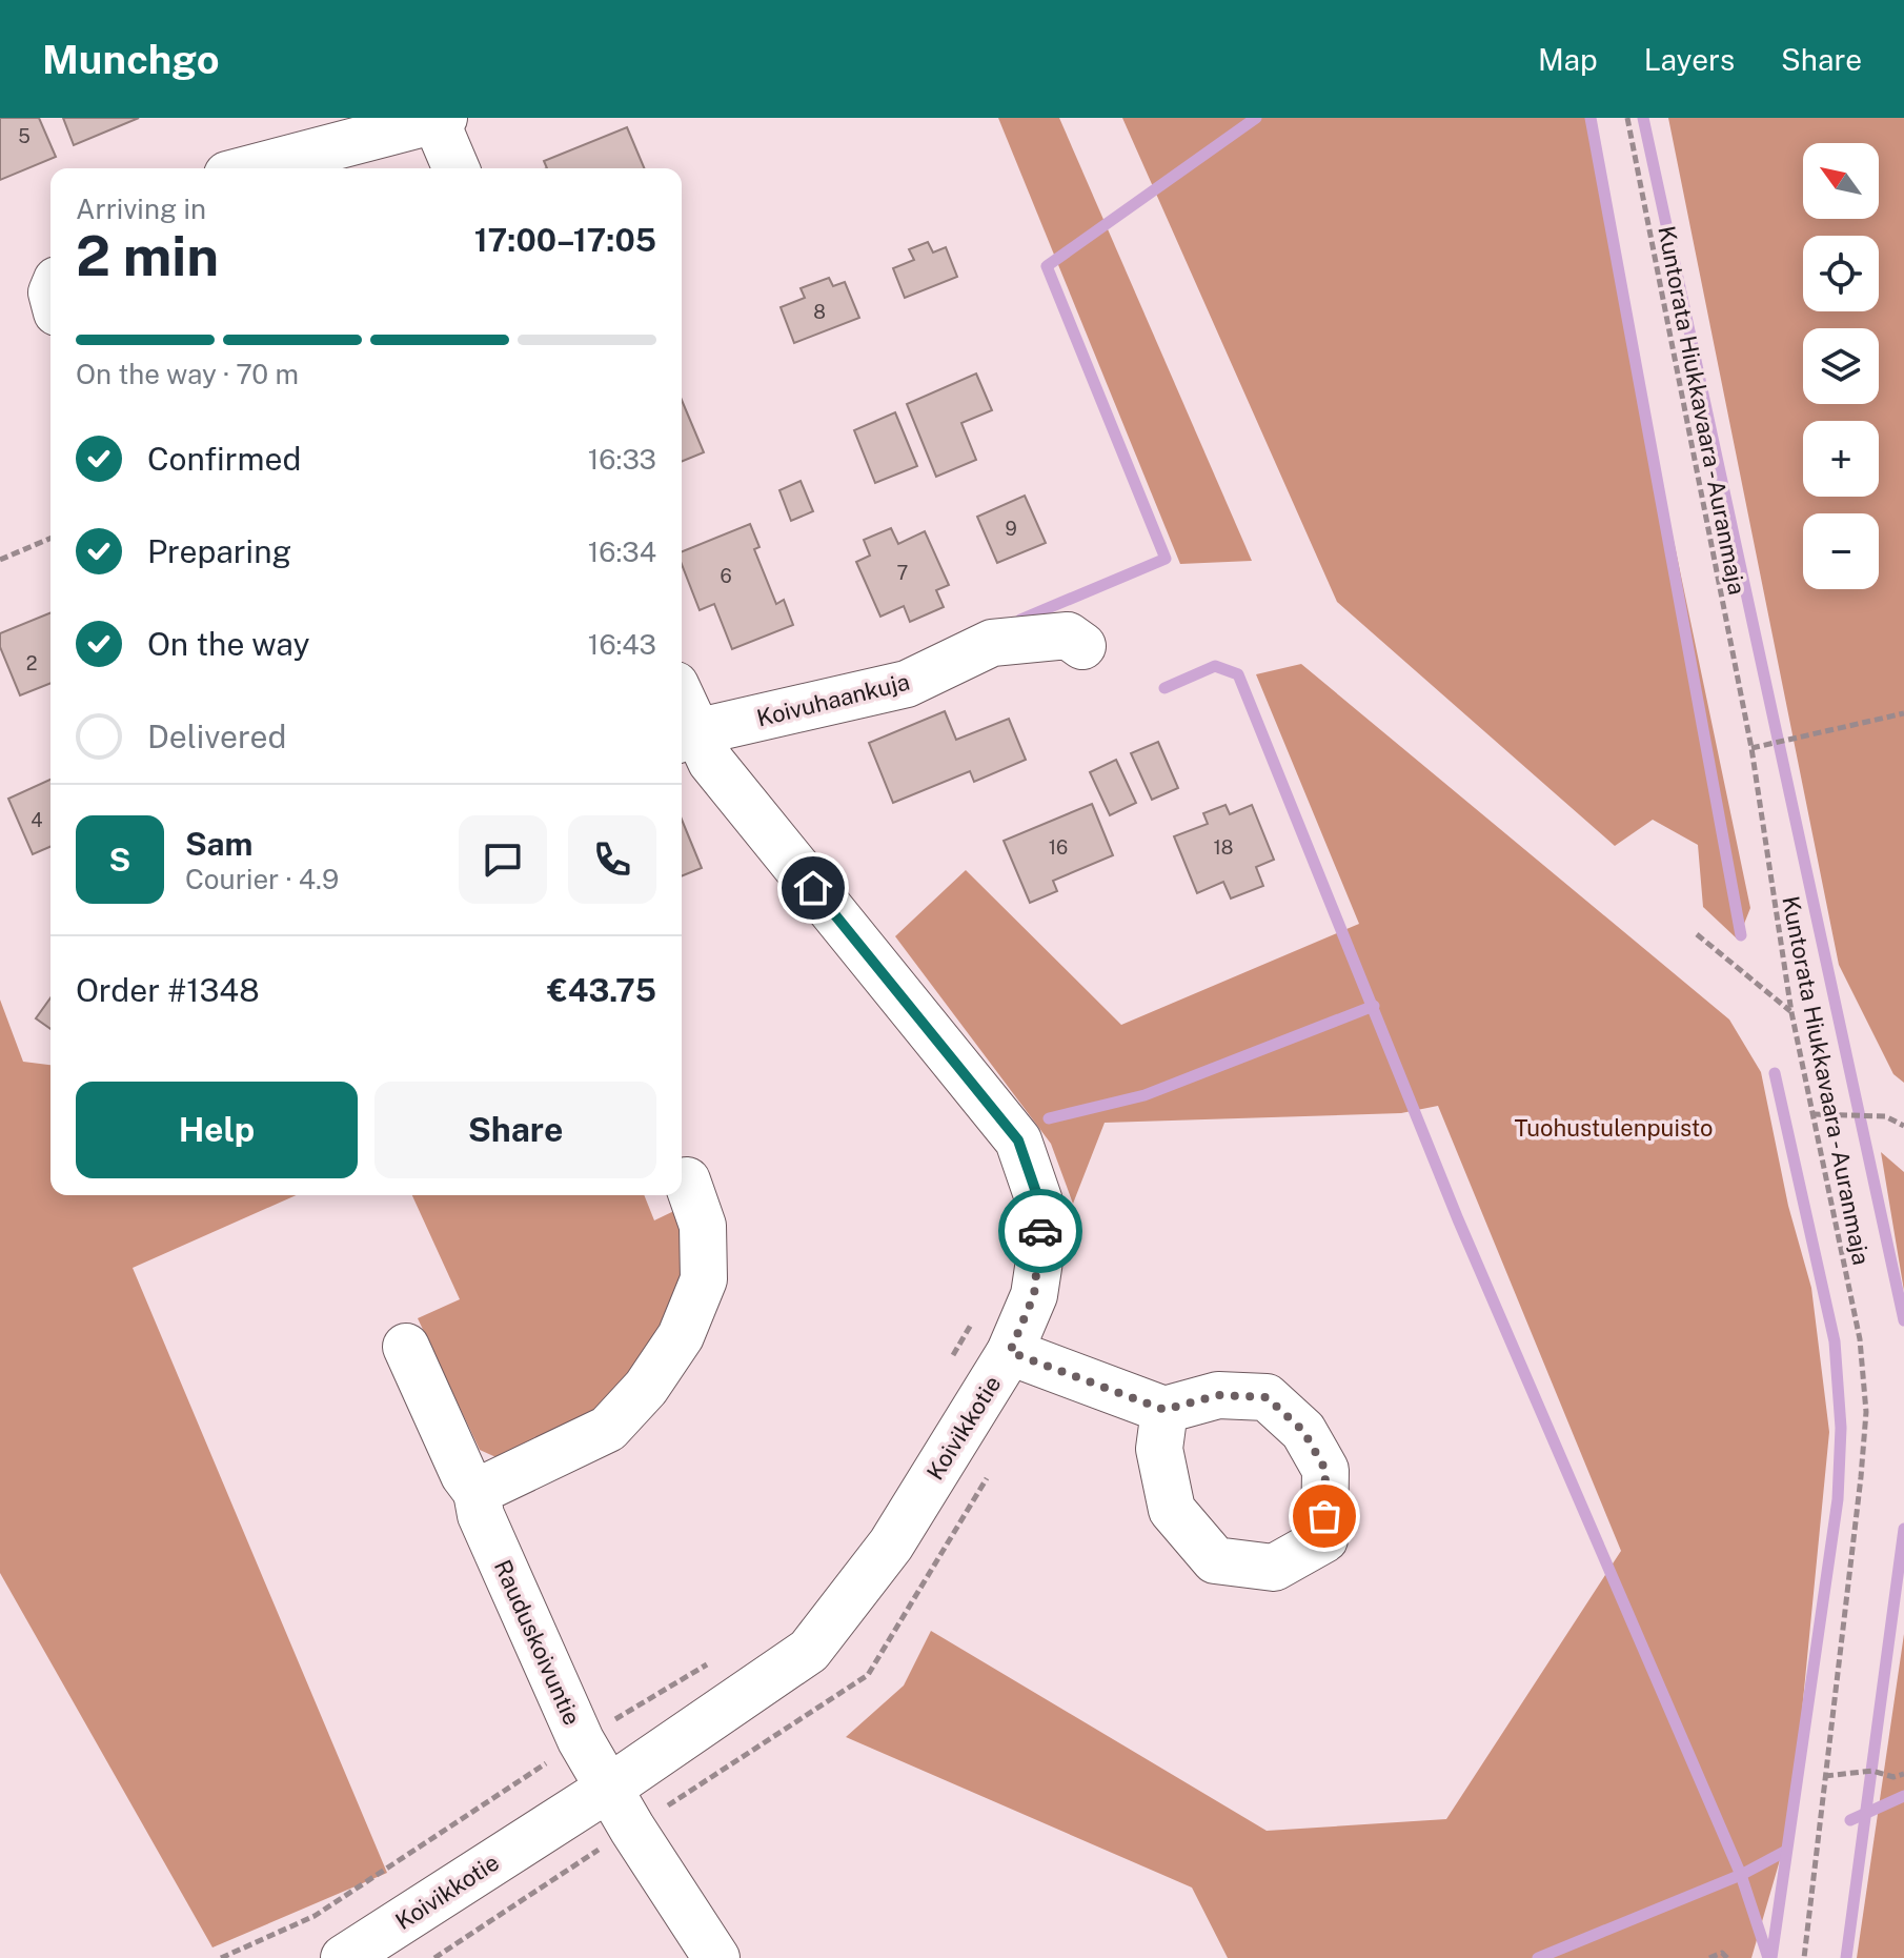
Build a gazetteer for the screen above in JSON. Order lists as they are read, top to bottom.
{
  "streets": {
    "street": ["Koivuhaankuja", "Koivikkotie", "Rauduskoivuntie"],
    "path": ["Kuntorata Hiukkavaara - Auranmaja"]
  },
  "crossings": [
    ["Koivuhaankuja", "Koivikkotie"],
    ["Koivikkotie", "Rauduskoivuntie"]
  ],
  "parks": ["Tuohustulenpuisto"],
  "house_numbers": [
    "5",
    "8",
    "9",
    "7",
    "6",
    "2",
    "4",
    "16",
    "18"
  ],
  "north": "top left",
  "page": {
    "header": "Munchgo",
    "nav": ["Map", "Layers", "Share"],
    "map_buttons": ["+", "−"],
    "heading": ["2 min", "Arriving in", "17:00–17:05"],
    "panel": [
      "Sam",
      "Courier · 4.9",
      "Order #1348",
      "€43.75"
    ],
    "bar": "On the way · 70 m",
    "list": [
      ["Confirmed", "16:33"],
      ["Preparing", "16:34"],
      ["On the way", "16:43"],
      "Delivered"
    ],
    "round": "S",
    "buttons": ["Help", "Share"]
  }
}
